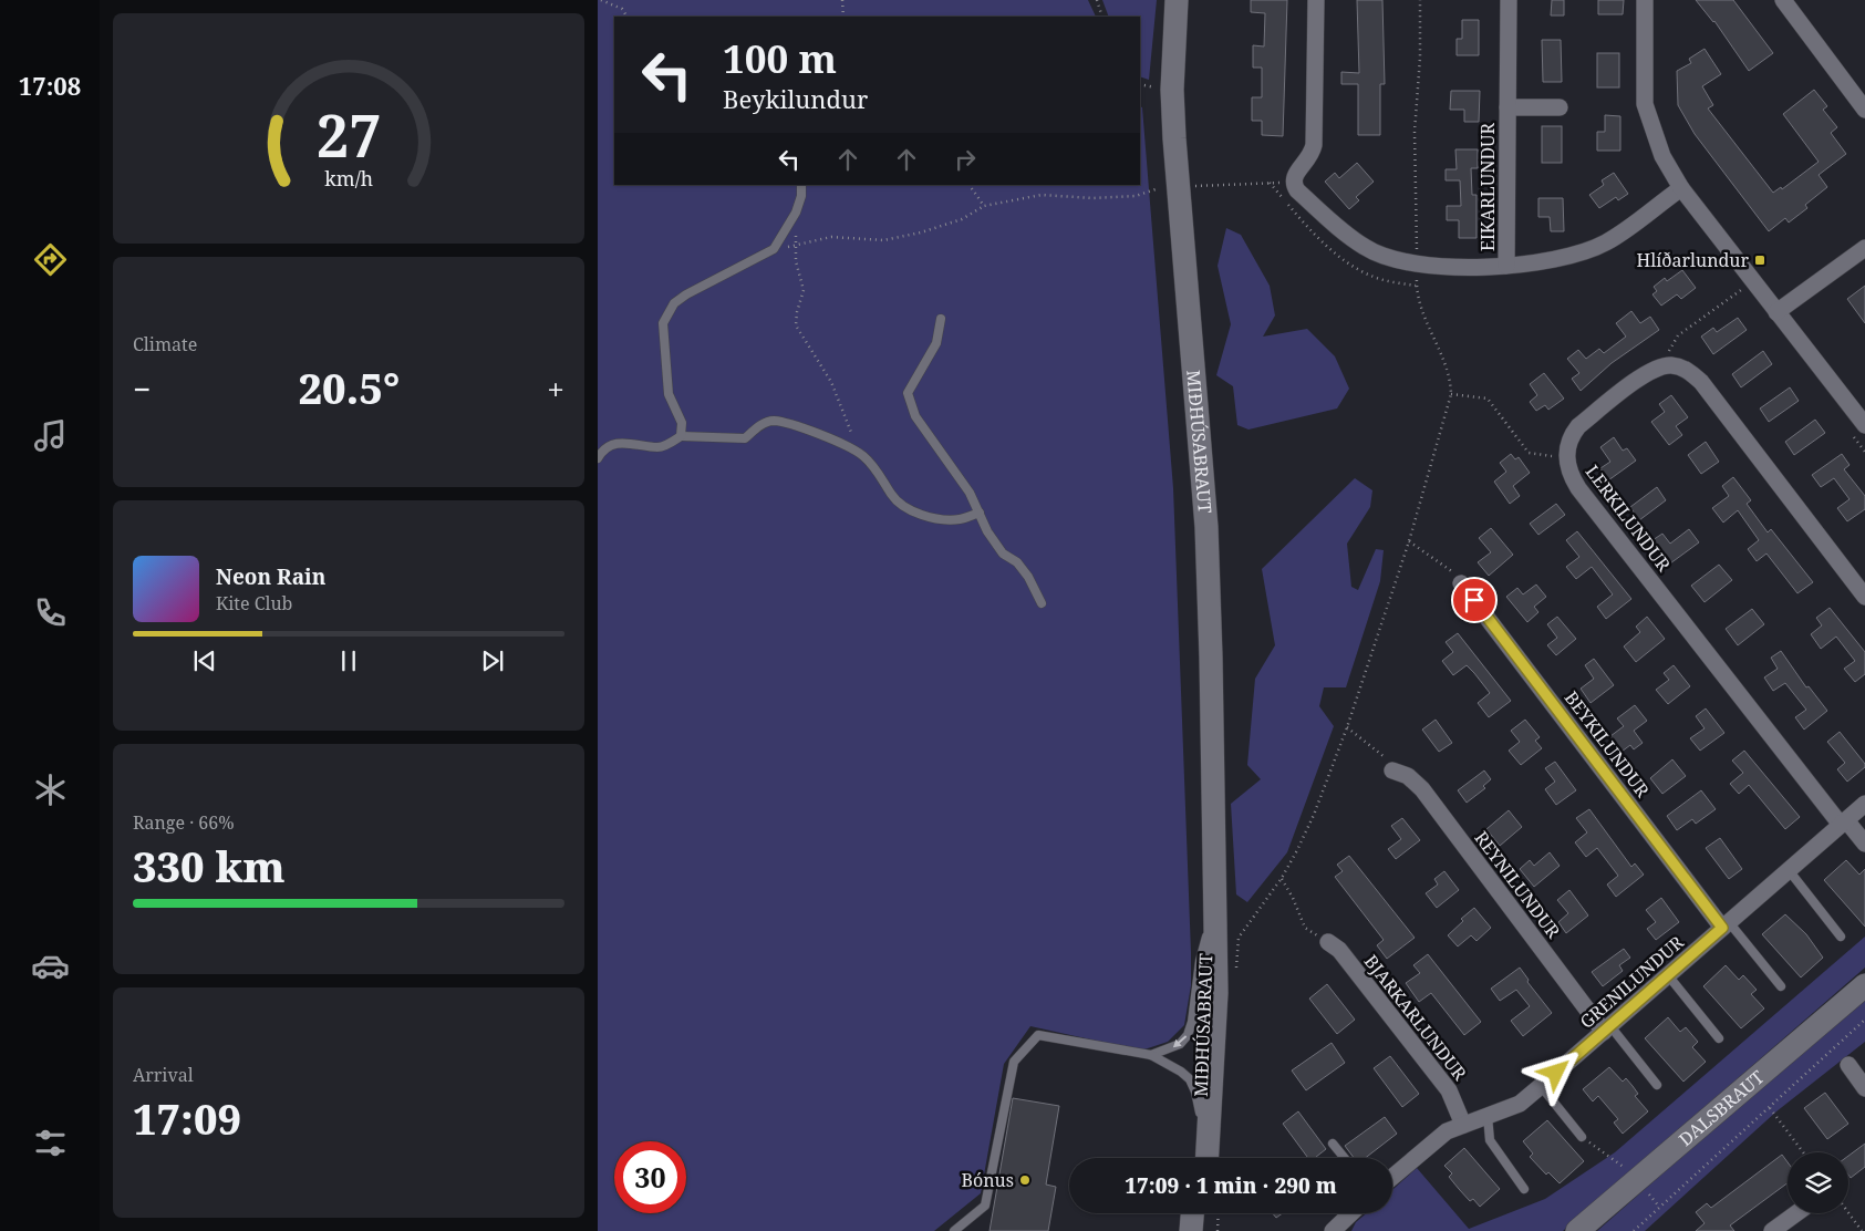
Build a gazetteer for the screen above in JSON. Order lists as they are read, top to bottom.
{
  "streets": {
    "street": [
      "EIKARLUNDUR",
      "MIÐHÚSABRAUT",
      "LERKILUNDUR",
      "BEYKILUNDUR",
      "REYNILUNDUR",
      "GRENILUNDUR",
      "BJARKARLUNDUR",
      "DALSBRAUT"
    ]
  },
  "crossings": [
    ["LERKILUNDUR", "GRENILUNDUR"],
    ["BEYKILUNDUR", "GRENILUNDUR"],
    ["REYNILUNDUR", "GRENILUNDUR"],
    ["GRENILUNDUR", "BJARKARLUNDUR"]
  ],
  "places": {
    "transit": ["Hlíðarlundur"],
    "other": ["Bónus"]
  },
  "page": {
    "tabs": "17:08",
    "turn": ["100 m", "Beykilundur"],
    "tile": [
      "Climate",
      ["Range · 66%", "330 km"],
      ["Arrival", "17:09"]
    ],
    "heat": ["−", "20.5°", "+"],
    "song": ["Neon Rain", "Kite Club"],
    "limit": "30",
    "trip": "17:09 · 1 min · 290 m",
    "gauge": ["27", "km/h"]
  }
}
